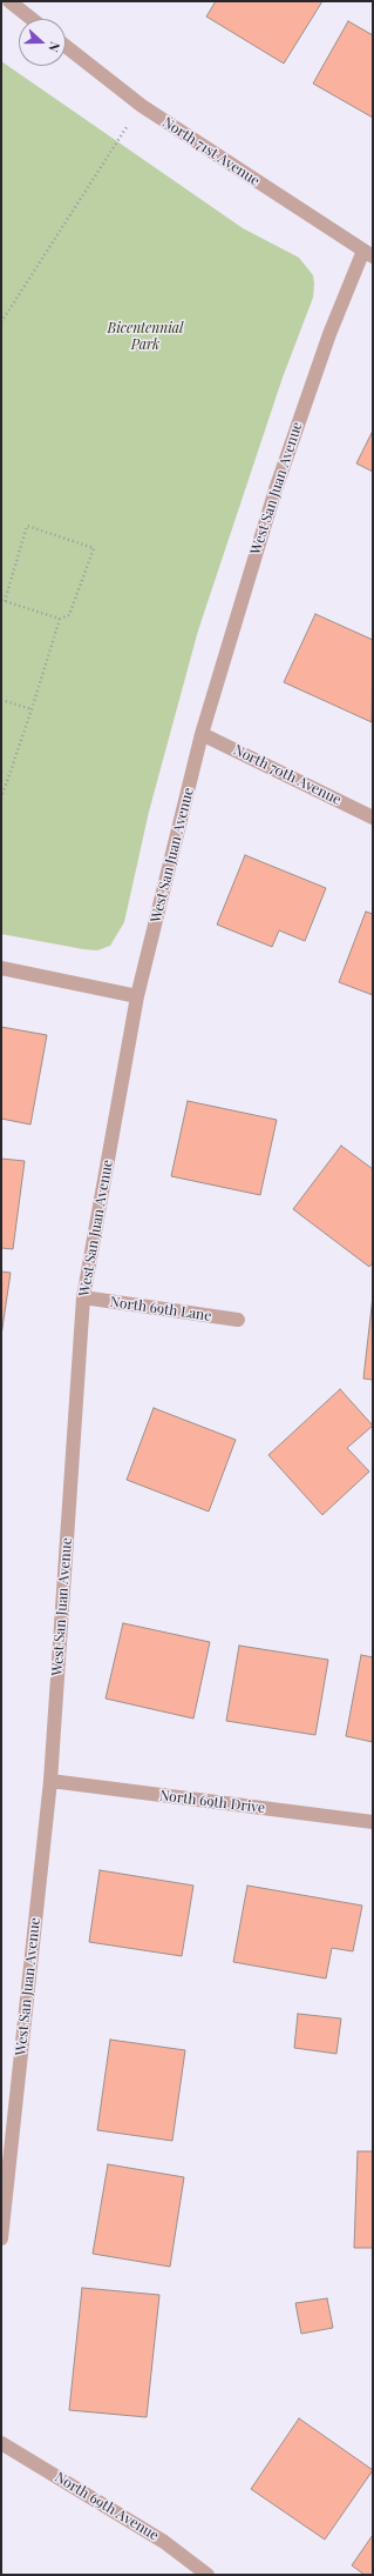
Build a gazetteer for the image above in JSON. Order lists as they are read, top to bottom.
{
  "streets": {
    "street": [
      "North 71st Avenue",
      "West San Juan Avenue",
      "North 70th Avenue",
      "North 69th Lane",
      "North 69th Drive",
      "North 69th Avenue"
    ]
  },
  "crossings": [
    ["North 71st Avenue", "West San Juan Avenue"],
    ["West San Juan Avenue", "North 70th Avenue"],
    ["West San Juan Avenue", "North 69th Lane"],
    ["West San Juan Avenue", "North 69th Drive"]
  ],
  "parks": ["Bicentennial Park"],
  "north": "right"
}
